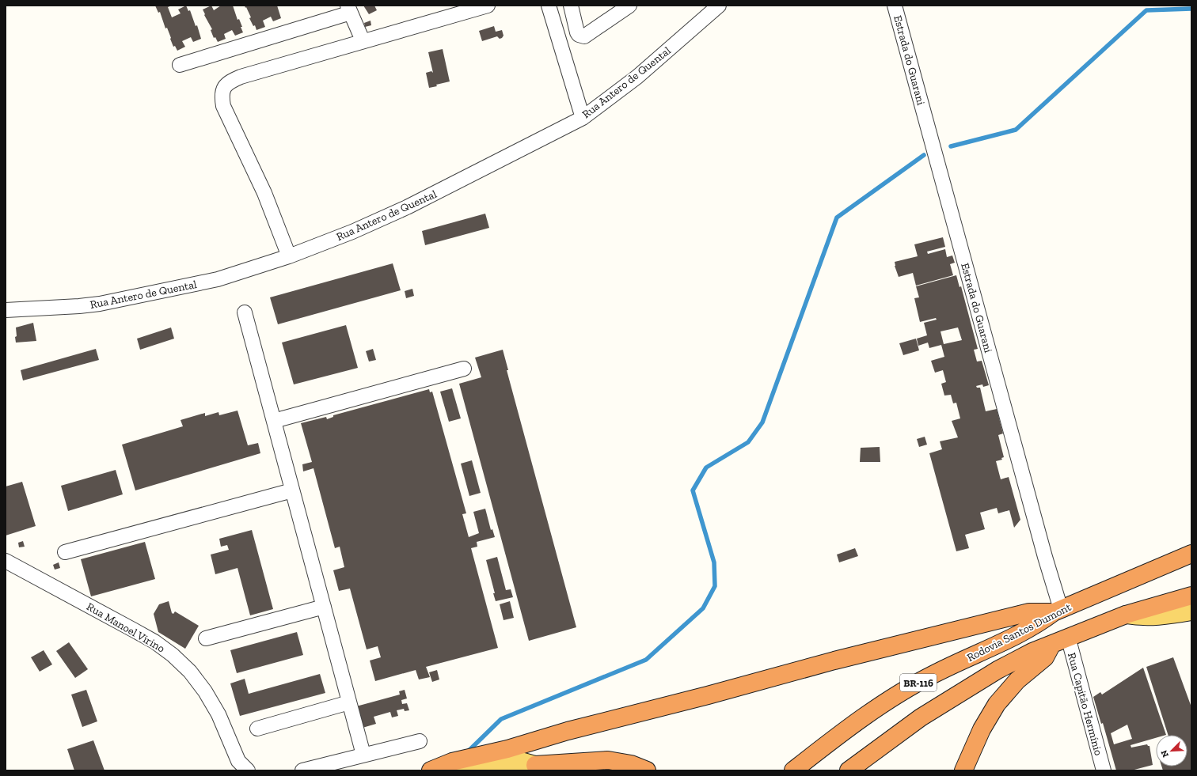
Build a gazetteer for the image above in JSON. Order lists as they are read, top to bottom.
{
  "streets": {
    "highway": ["Rodovia Santos Dumont", "BR-116"],
    "street": [
      "Estrada do Guarani",
      "Rua Antero de Quental",
      "Rua Manoel Virino",
      "Rua Capitão Hermínio"
    ]
  },
  "crossings": [
    ["Estrada do Guarani", "Rodovia Santos Dumont"],
    ["Rodovia Santos Dumont", "BR-116"],
    ["BR-116", "Rua Capitão Hermínio"]
  ],
  "north": "bottom left"
}
